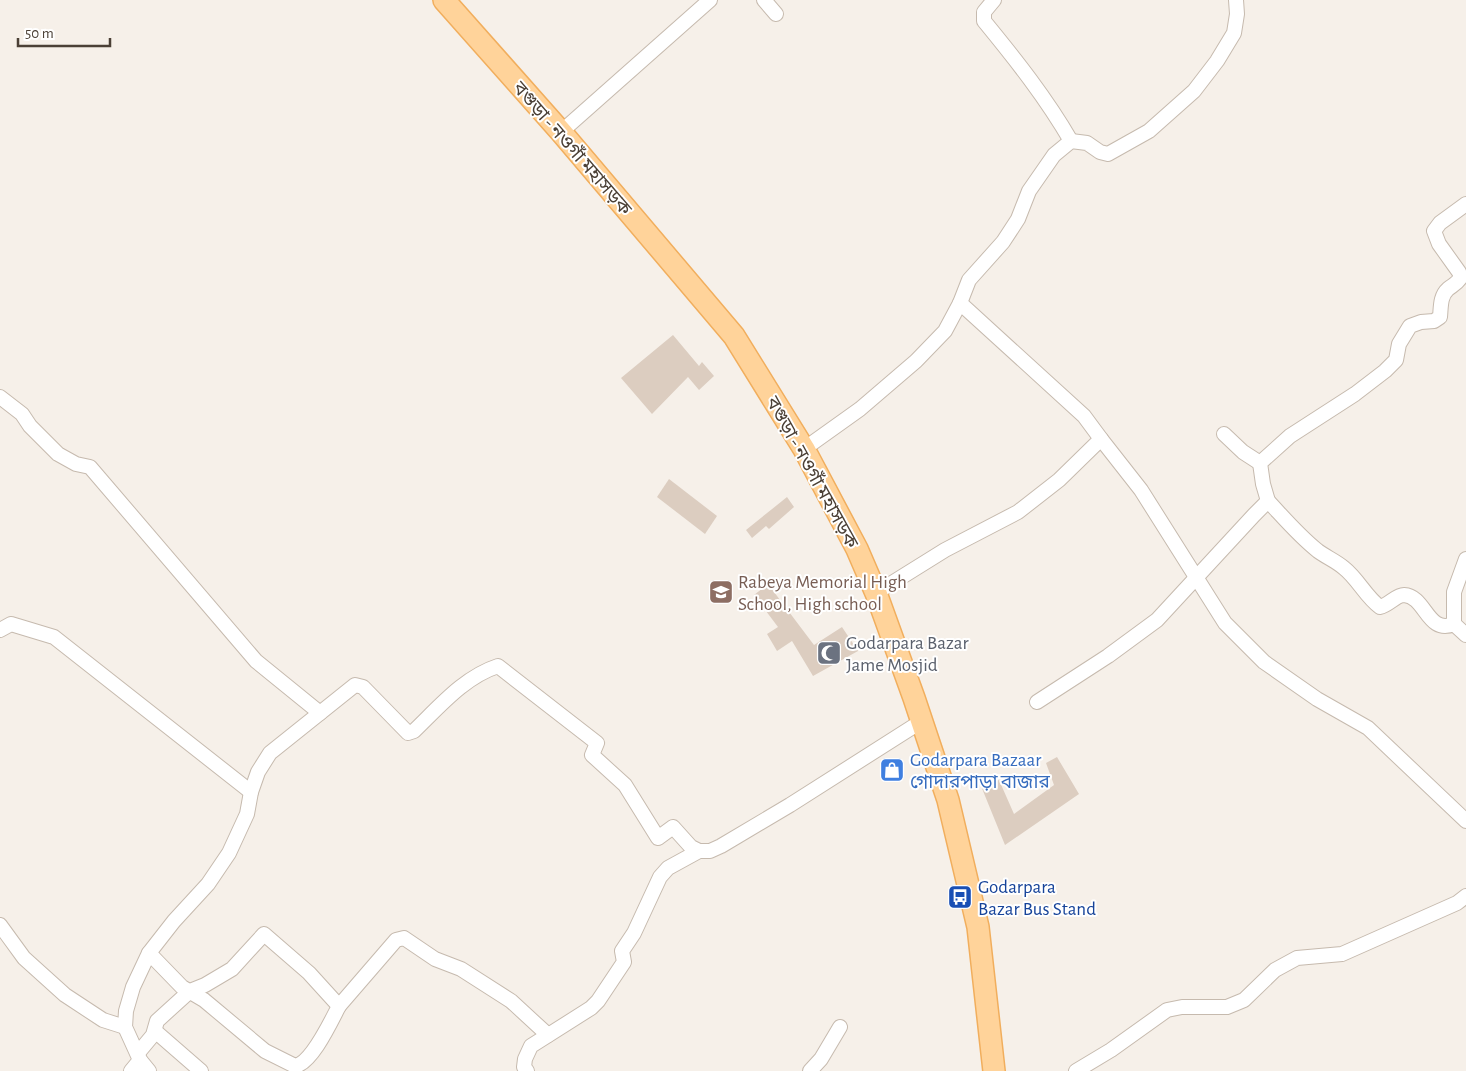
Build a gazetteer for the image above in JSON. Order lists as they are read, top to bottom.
{
  "streets": {
    "main road": ["বগুড়া - নওগাঁ মহাসড়ক"]
  },
  "places": {
    "school or university": ["Rabeya Memorial High School, High school"],
    "mosque": ["Godarpara Bazar Jame Mosjid"],
    "shop": ["Godarpara Bazaar গোদারপাড়া বাজার"],
    "bus stop": ["Godarpara Bazar Bus Stand"]
  },
  "scale_bar": "50 m"
}
